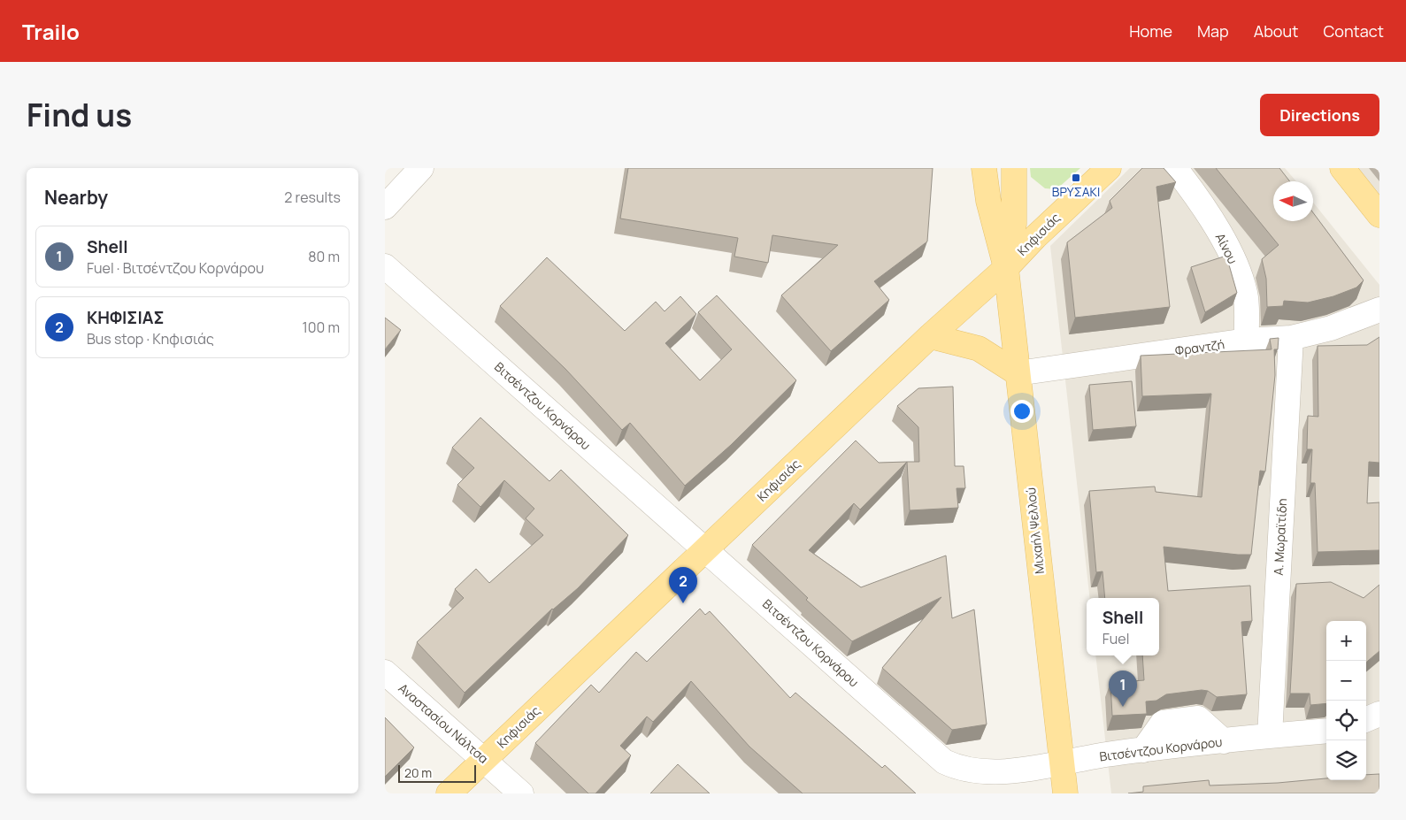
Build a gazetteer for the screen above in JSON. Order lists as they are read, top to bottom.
{
  "streets": {
    "main road": ["Κηφισιάς", "Μιχαήλ Ψελλού"],
    "street": [
      "Αίνου",
      "Φραντζή",
      "Βιτσέντζου Κορνάρου",
      "Α. Μωραϊτίδη",
      "Αναστασίου Νάλτσα"
    ]
  },
  "crossings": [
    ["Κηφισιάς", "Βιτσέντζου Κορνάρου"],
    ["Κηφισιάς", "Μιχαήλ Ψελλού"],
    ["Κηφισιάς", "Αναστασίου Νάλτσα"],
    ["Αίνου", "Φραντζή"],
    ["Φραντζή", "Μιχαήλ Ψελλού"],
    ["Φραντζή", "Α. Μωραϊτίδη"],
    ["Βιτσέντζου Κορνάρου", "Μιχαήλ Ψελλού"],
    ["Βιτσέντζου Κορνάρου", "Α. Μωραϊτίδη"]
  ],
  "places": {
    "transit": ["ΒΡΥΣΑΚΙ"]
  },
  "scale_bar": "20 m",
  "north": "left",
  "page": {
    "header": "Trailo",
    "nav": [
      "Home",
      "Map",
      "About",
      "Contact"
    ],
    "title": "Find us",
    "buttons": "Directions",
    "heading": ["Nearby", "2 results"],
    "list": [
      {
        "mark": "1",
        "name": "Shell",
        "note": "Fuel · Βιτσέντζου Κορνάρου",
        "value": "80 m"
      },
      {
        "mark": "2",
        "name": "ΚΗΦΙΣΙΑΣ",
        "note": "Bus stop · Κηφισιάς",
        "value": "100 m"
      }
    ],
    "pins": ["2", "1"],
    "popup": ["Shell", "Fuel"],
    "map_buttons": ["+", "−"],
    "scale": "20 m"
  }
}
